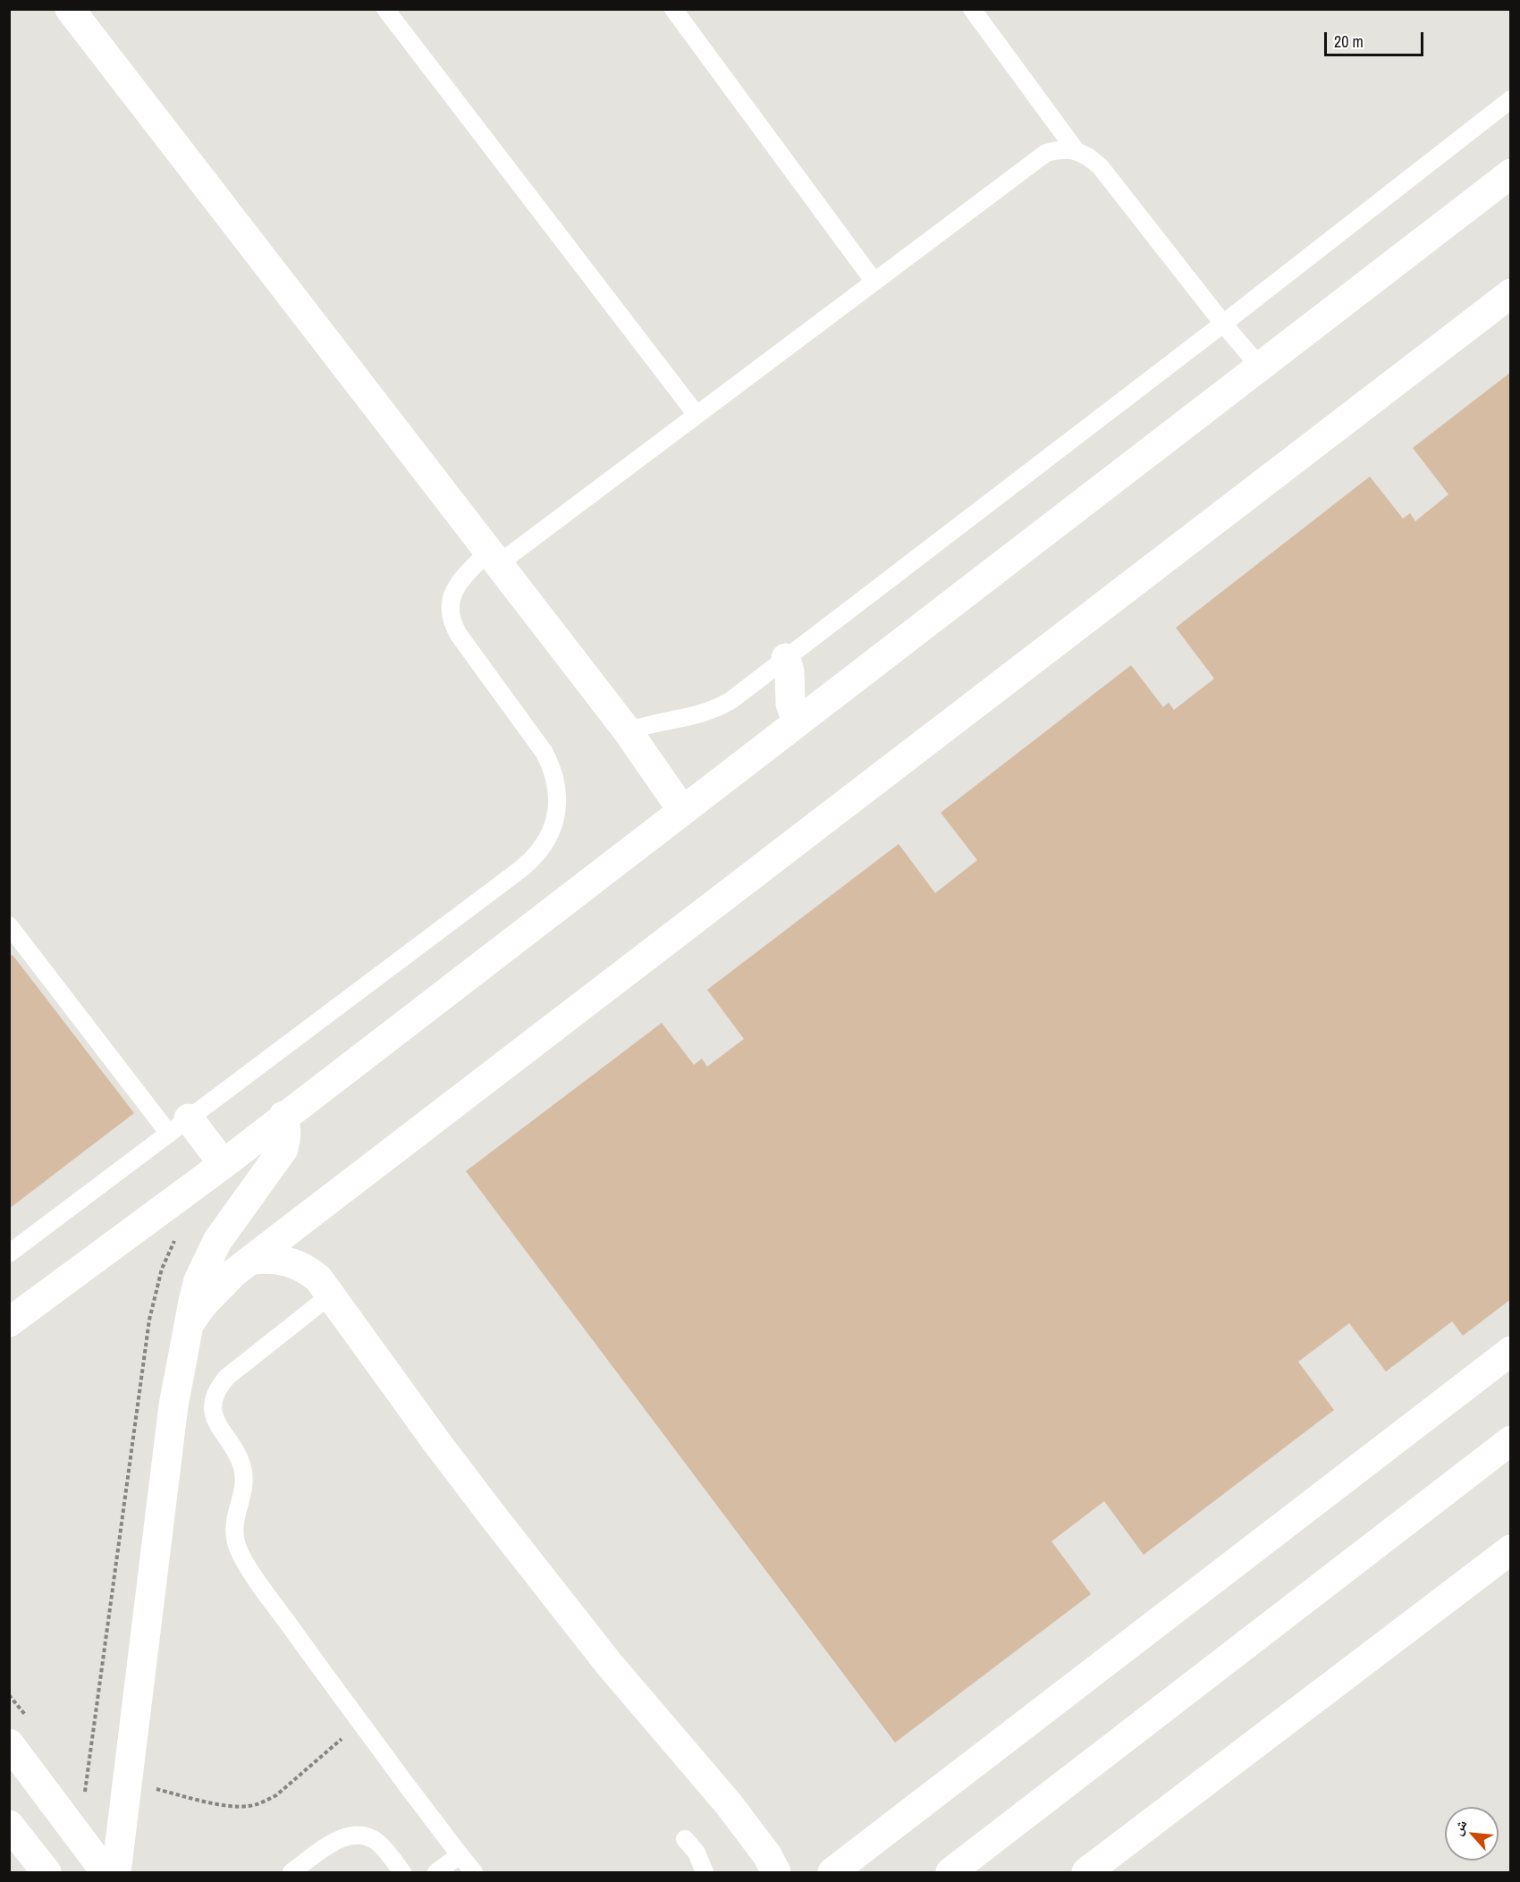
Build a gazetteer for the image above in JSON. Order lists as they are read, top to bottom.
{
  "scale_bar": "20 m",
  "north": "top left"
}
